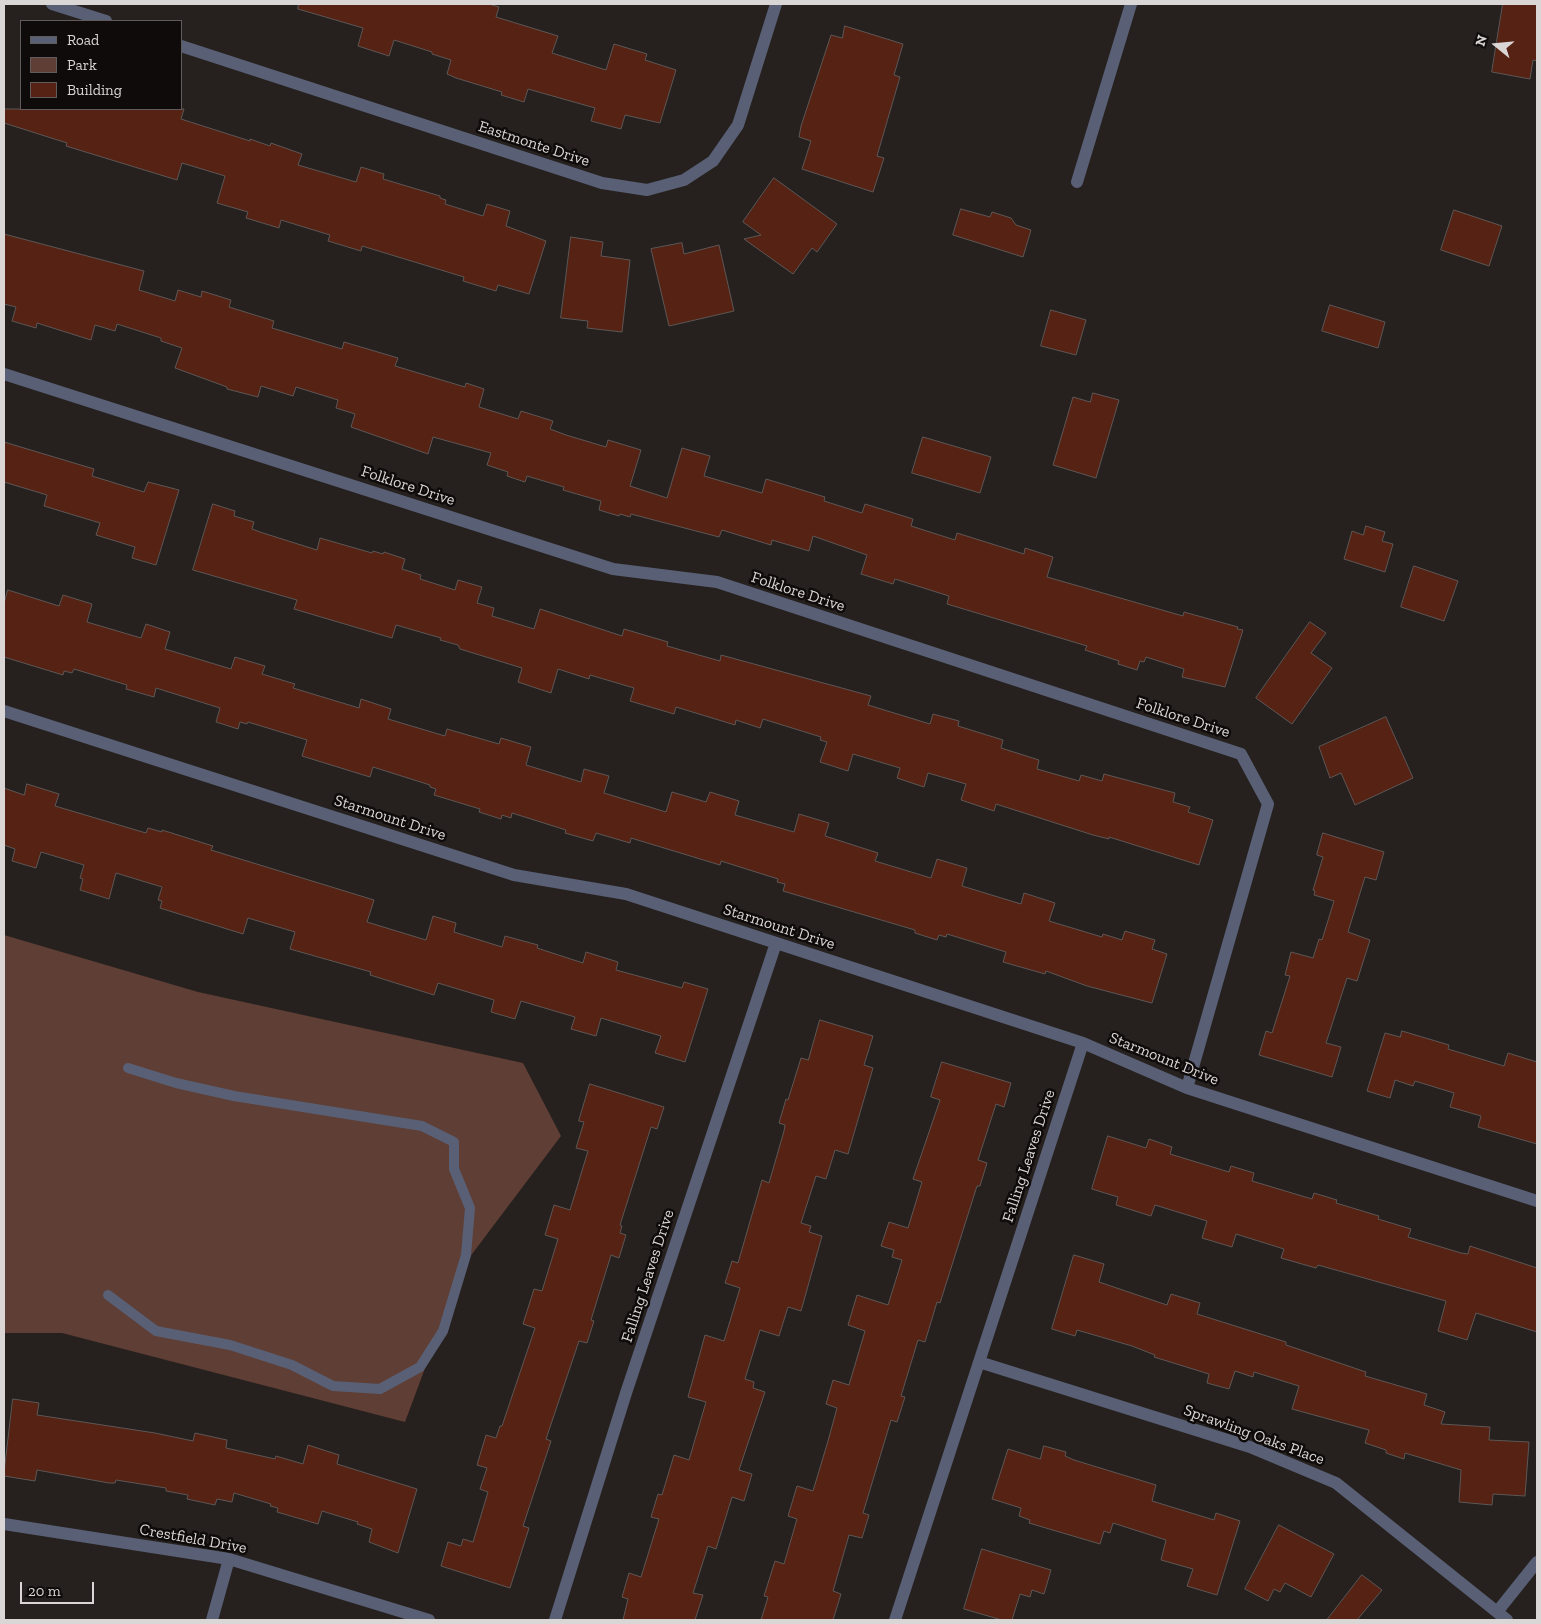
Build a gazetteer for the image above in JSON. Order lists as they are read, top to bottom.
{
  "streets": {
    "street": [
      "Eastmonte Drive",
      "Folklore Drive",
      "Starmount Drive",
      "Falling Leaves Drive",
      "Sprawling Oaks Place",
      "Crestfield Drive"
    ]
  },
  "crossings": [
    ["Folklore Drive", "Starmount Drive"],
    ["Starmount Drive", "Falling Leaves Drive"],
    ["Falling Leaves Drive", "Sprawling Oaks Place"]
  ],
  "legend": ["Road", "Park", "Building"],
  "scale_bar": "20 m",
  "north": "left"
}
